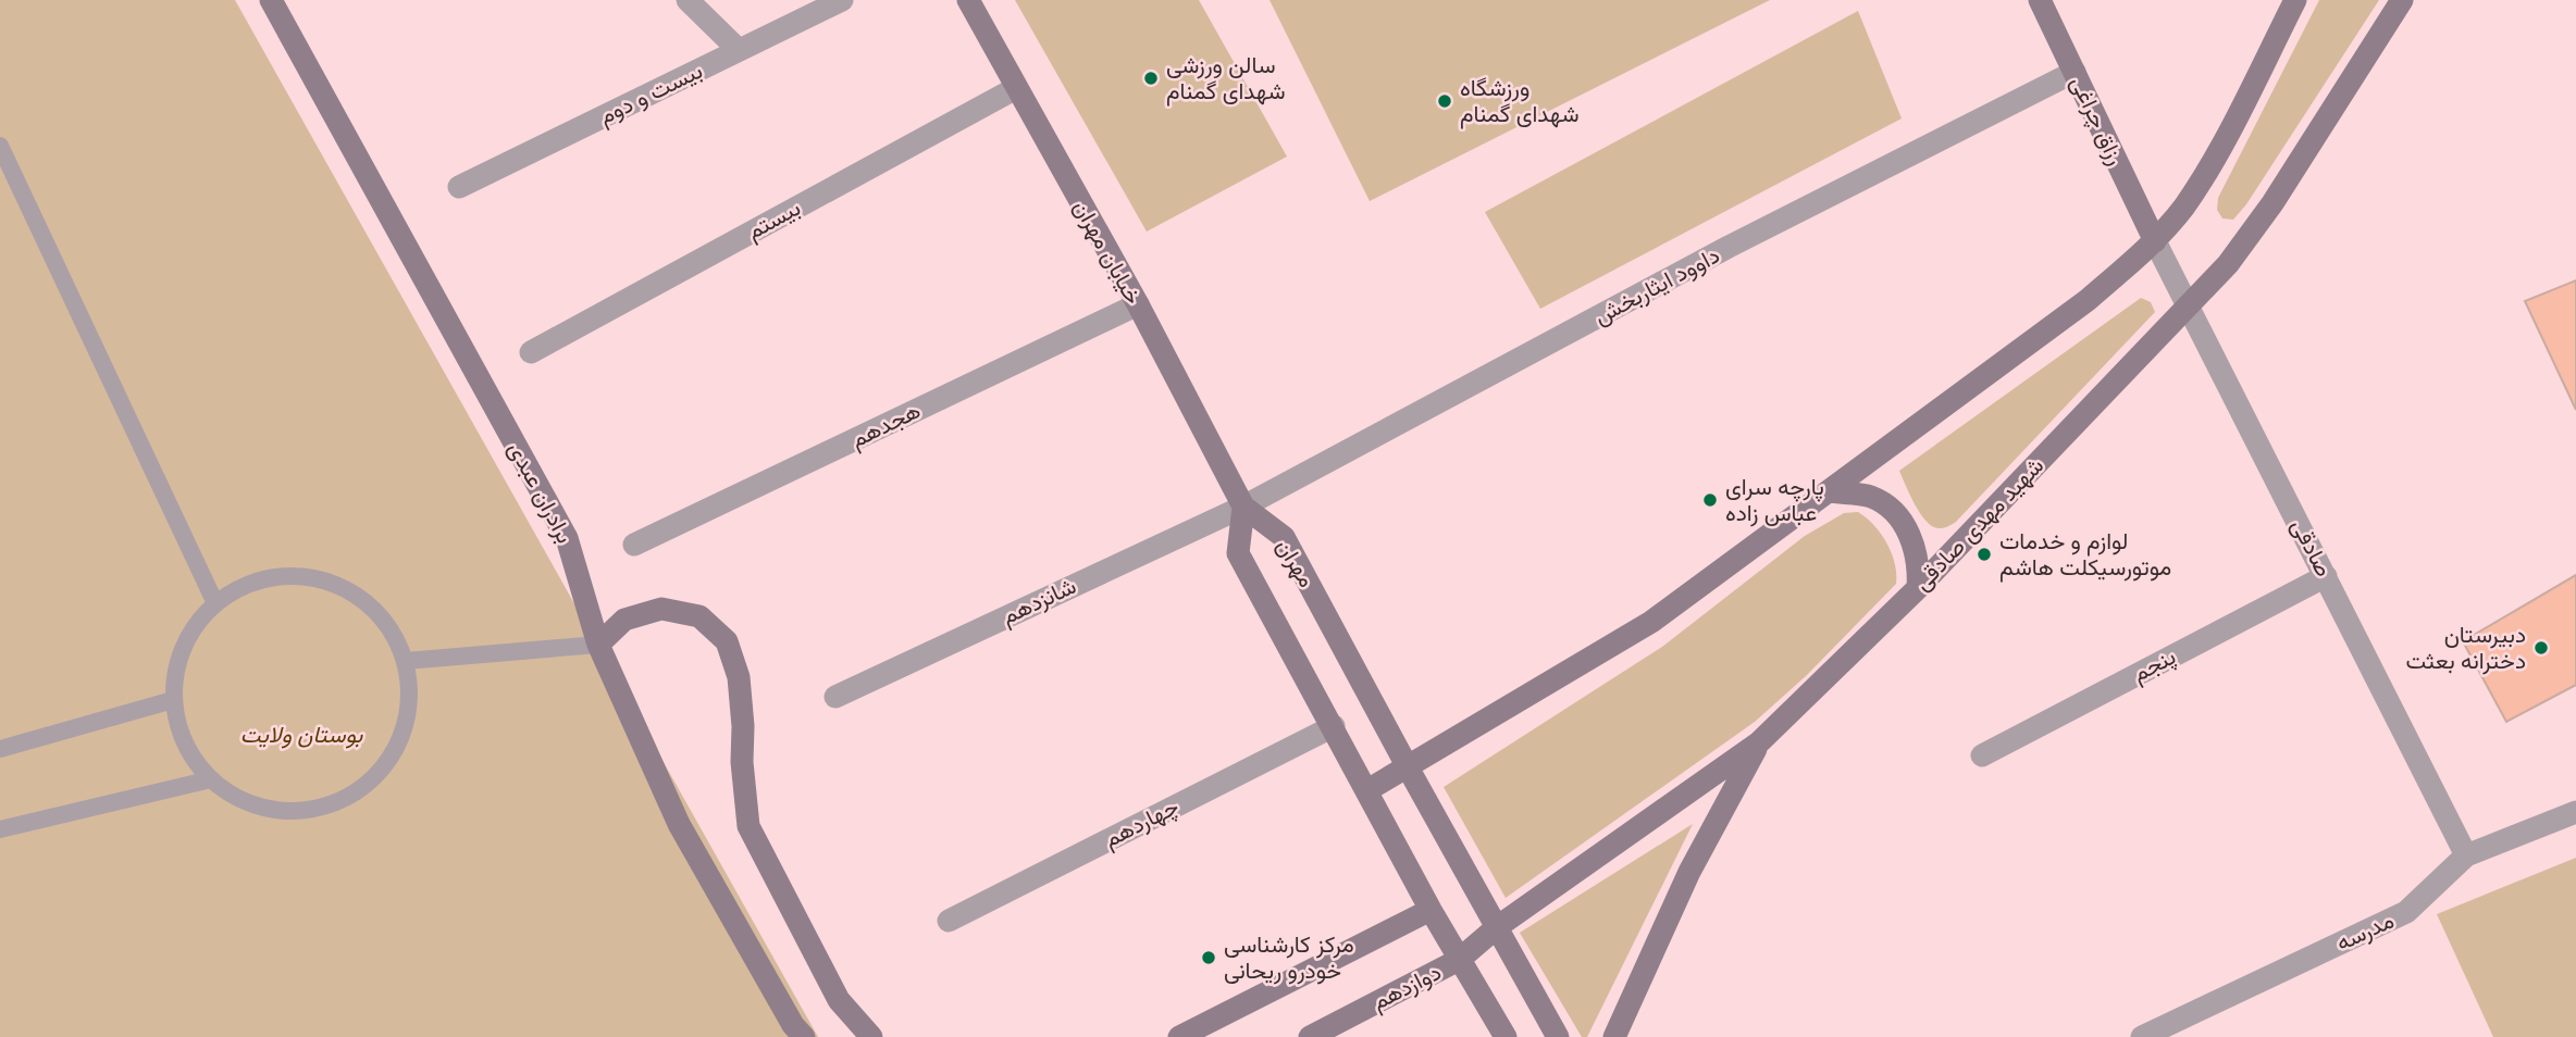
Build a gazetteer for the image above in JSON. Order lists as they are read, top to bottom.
{
  "streets": {
    "main road": [
      "رزاق چراغی",
      "خیابان مهران",
      "برادران عبدی",
      "شهید مهدی صادقی",
      "مهران",
      "دوازدهم"
    ],
    "street": [
      "بیست و دوم",
      "بیستم",
      "داوود ایثاربخش",
      "هجدهم",
      "صادقی",
      "شانزدهم",
      "پنجم",
      "چهاردهم",
      "مدرسه"
    ]
  },
  "crossings": [
    ["رزاق چراغی", "داوود ایثاربخش"],
    ["رزاق چراغی", "صادقی"],
    ["بیستم", "خیابان مهران"],
    ["خیابان مهران", "داوود ایثاربخش"],
    ["خیابان مهران", "هجدهم"],
    ["خیابان مهران", "مهران"],
    ["خیابان مهران", "شانزدهم"],
    ["داوود ایثاربخش", "مهران"],
    ["داوود ایثاربخش", "شانزدهم"],
    ["شهید مهدی صادقی", "صادقی"],
    ["شهید مهدی صادقی", "مهران"],
    ["شهید مهدی صادقی", "دوازدهم"],
    ["صادقی", "پنجم"],
    ["صادقی", "مدرسه"],
    ["مهران", "شانزدهم"],
    ["مهران", "چهاردهم"],
    ["مهران", "دوازدهم"]
  ],
  "parks": ["بوستان ولایت"],
  "places": [
    "سالن ورزشی شهدای گمنام",
    "ورزشگاه شهدای گمنام",
    "پارچه سرای عباس زاده",
    "لوازم و خدمات موتورسیکلت هاشم",
    "دبیرستان دخترانه بعثت",
    "مرکز کارشناسی خودرو ریحانی"
  ]
}
